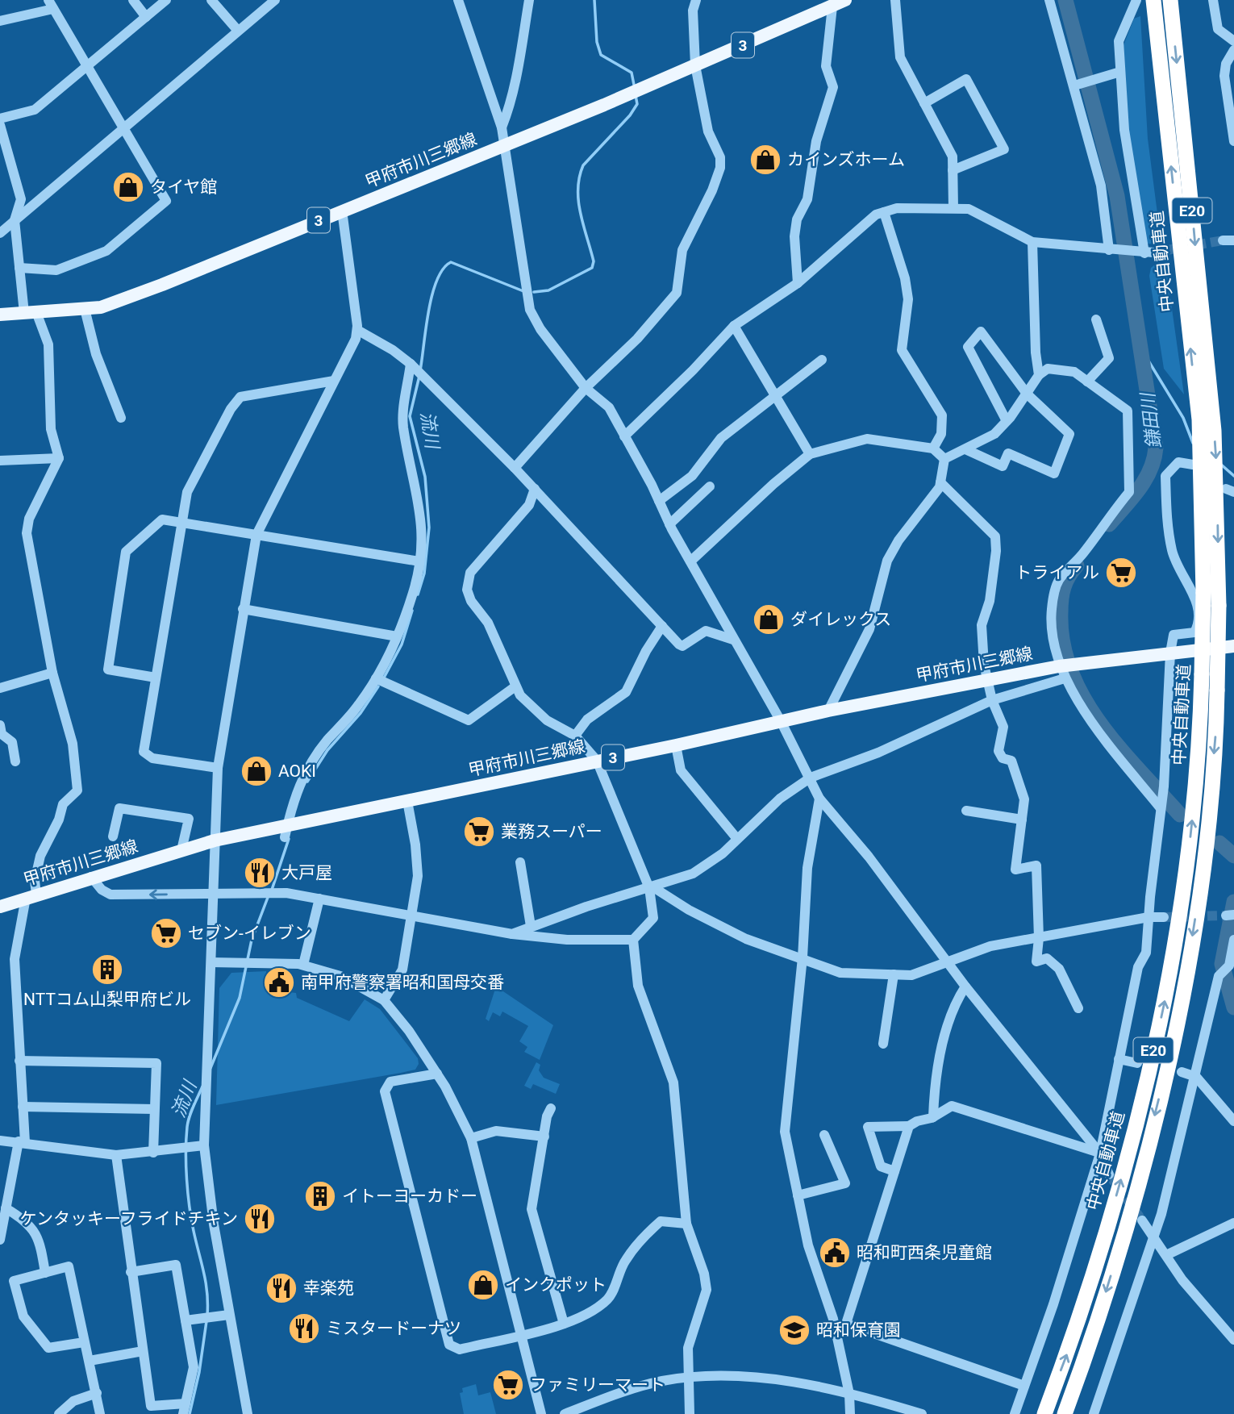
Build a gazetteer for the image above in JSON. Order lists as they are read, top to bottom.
{
  "streets": {
    "highway": ["E20", "中央自動車道"],
    "main road": ["3", "甲府市川三郷線"]
  },
  "water": ["鎌田川", "流川"],
  "places": {
    "shop": [
      "カインズホーム",
      "タイヤ館",
      "ダイレックス",
      "AOKI",
      "インクポット"
    ],
    "supermarket": [
      "トライアル",
      "業務スーパー",
      "セブン-イレブン",
      "ファミリーマート"
    ],
    "restaurant": [
      "大戸屋",
      "ケンタッキーフライドチキン",
      "幸楽苑",
      "ミスタードーナツ"
    ],
    "building": ["NTTコム山梨甲府ビル", "イトーヨーカドー"],
    "public building": ["南甲府警察署昭和国母交番", "昭和町西条児童館"],
    "school or university": ["昭和保育園"]
  }
}
